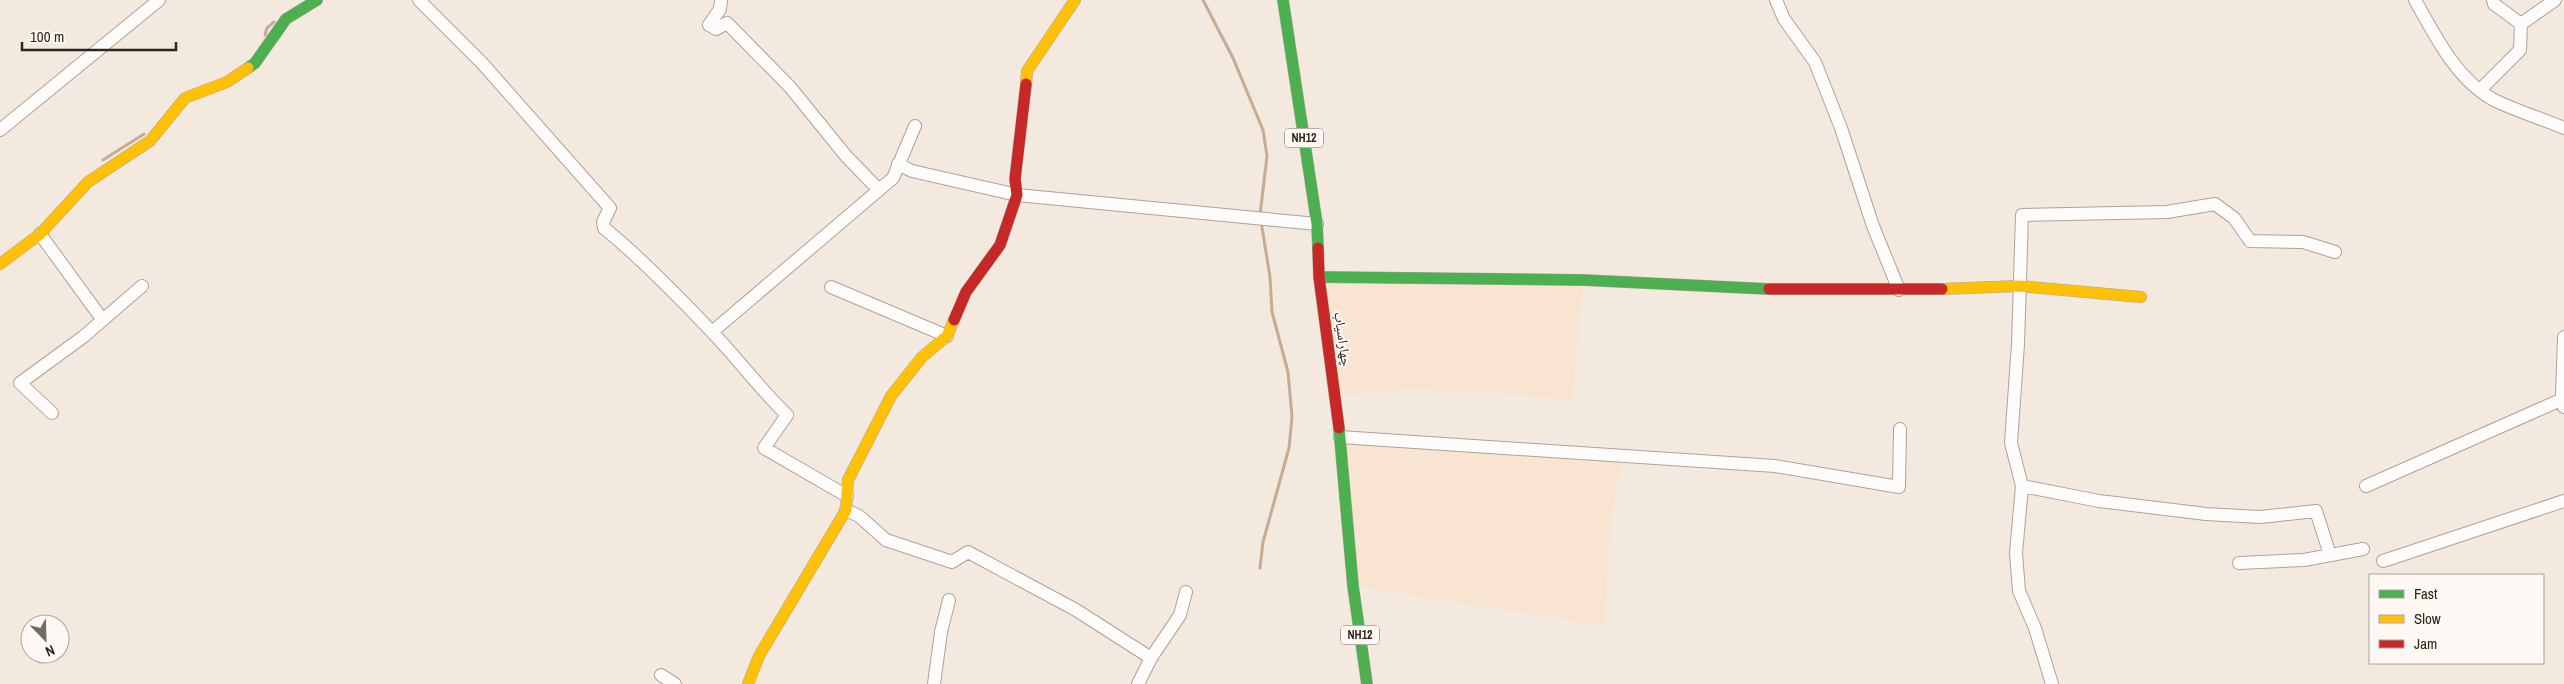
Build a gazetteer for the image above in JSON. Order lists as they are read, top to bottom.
{
  "streets": {
    "main road": ["NH12", "چهاراسیاب"]
  },
  "legend": ["Fast", "Slow", "Jam"],
  "scale_bar": "100 m",
  "north": "bottom right"
}
